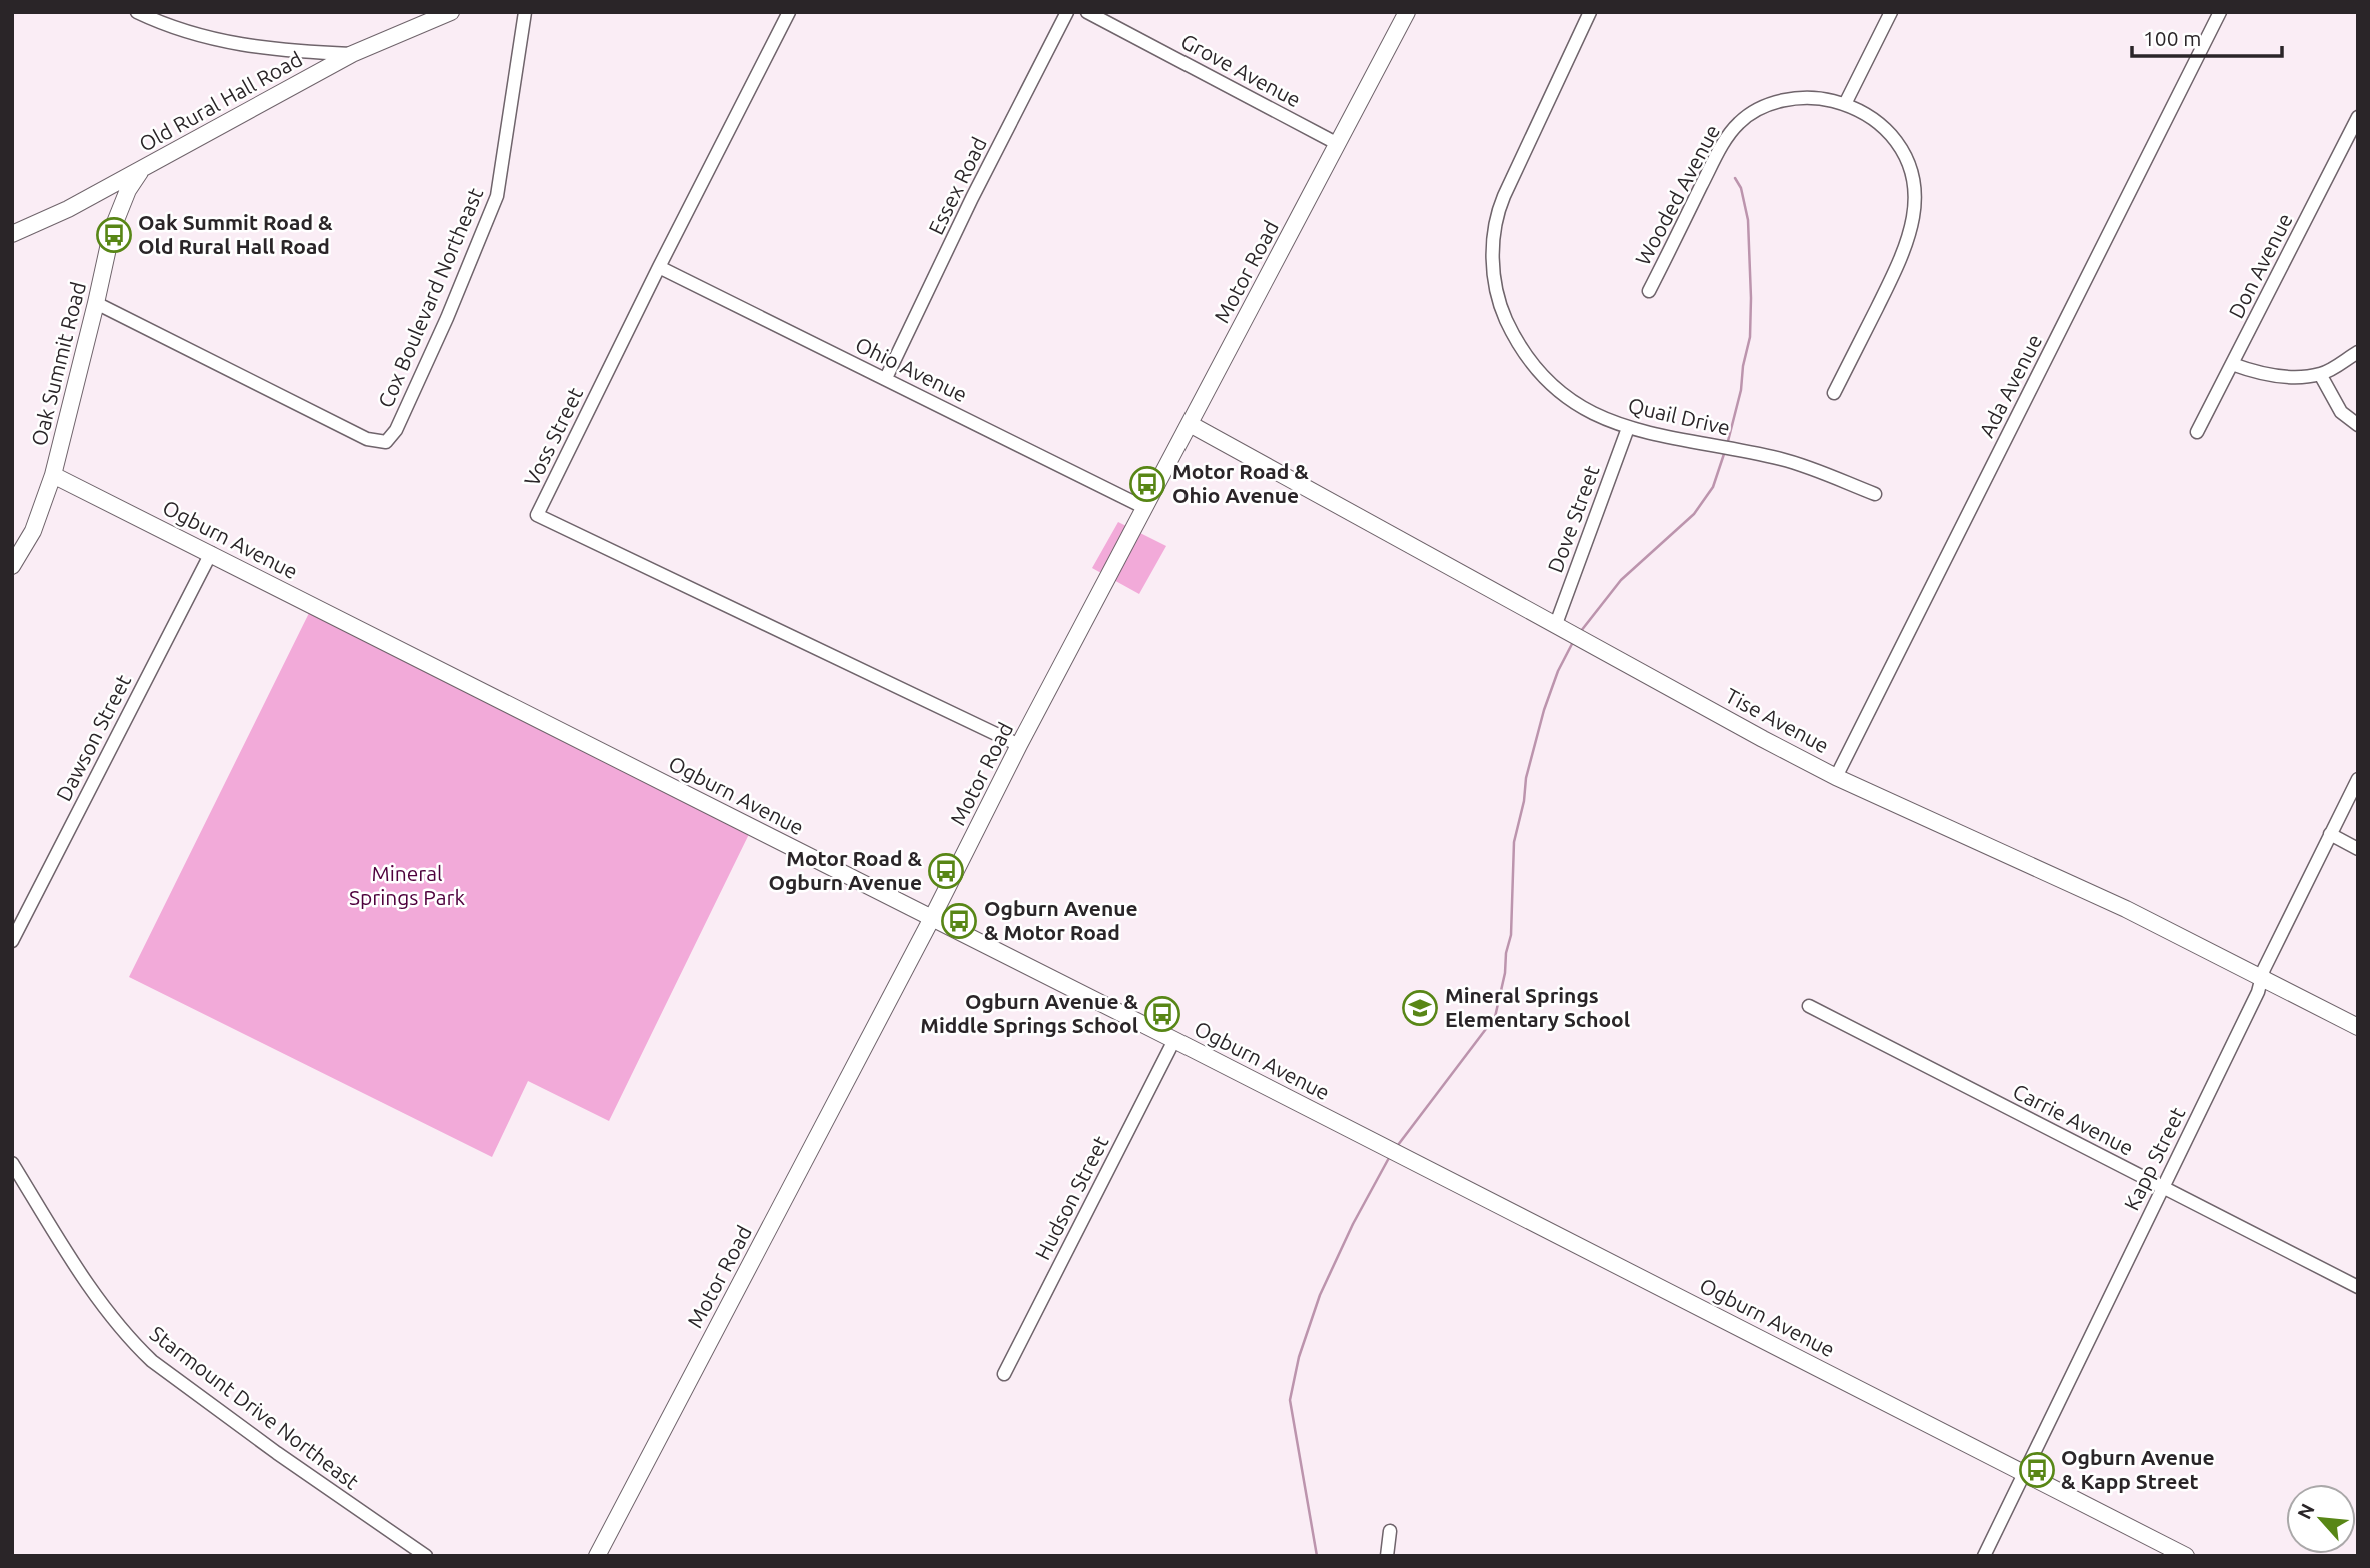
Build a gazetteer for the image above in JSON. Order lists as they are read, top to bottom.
{
  "streets": {
    "street": [
      "Grove Avenue",
      "Old Rural Hall Road",
      "Essex Road",
      "Wooded Avenue",
      "Don Avenue",
      "Motor Road",
      "Cox Boulevard Northeast",
      "Oak Summit Road",
      "Ohio Avenue",
      "Ada Avenue",
      "Quail Drive",
      "Voss Street",
      "Dove Street",
      "Ogburn Avenue",
      "Tise Avenue",
      "Dawson Street",
      "Carrie Avenue",
      "Kapp Street",
      "Hudson Street",
      "Starmount Drive Northeast"
    ]
  },
  "crossings": [
    ["Grove Avenue", "Motor Road"],
    ["Old Rural Hall Road", "Oak Summit Road"],
    ["Essex Road", "Ohio Avenue"],
    ["Motor Road", "Ohio Avenue"],
    ["Motor Road", "Voss Street"],
    ["Motor Road", "Ogburn Avenue"],
    ["Motor Road", "Tise Avenue"],
    ["Cox Boulevard Northeast", "Oak Summit Road"],
    ["Oak Summit Road", "Ogburn Avenue"],
    ["Ohio Avenue", "Voss Street"],
    ["Ada Avenue", "Tise Avenue"],
    ["Quail Drive", "Dove Street"],
    ["Dove Street", "Tise Avenue"],
    ["Ogburn Avenue", "Dawson Street"],
    ["Ogburn Avenue", "Kapp Street"],
    ["Ogburn Avenue", "Hudson Street"],
    ["Tise Avenue", "Kapp Street"],
    ["Carrie Avenue", "Kapp Street"]
  ],
  "parks": ["Mineral Springs Park"],
  "places": {
    "bus stop": [
      "Oak Summit Road & Old Rural Hall Road",
      "Motor Road & Ohio Avenue",
      "Motor Road & Ogburn Avenue",
      "Ogburn Avenue & Motor Road",
      "Ogburn Avenue & Middle Springs School",
      "Ogburn Avenue & Kapp Street"
    ],
    "school or university": ["Mineral Springs Elementary School"]
  },
  "scale_bar": "100 m",
  "north": "top left"
}
